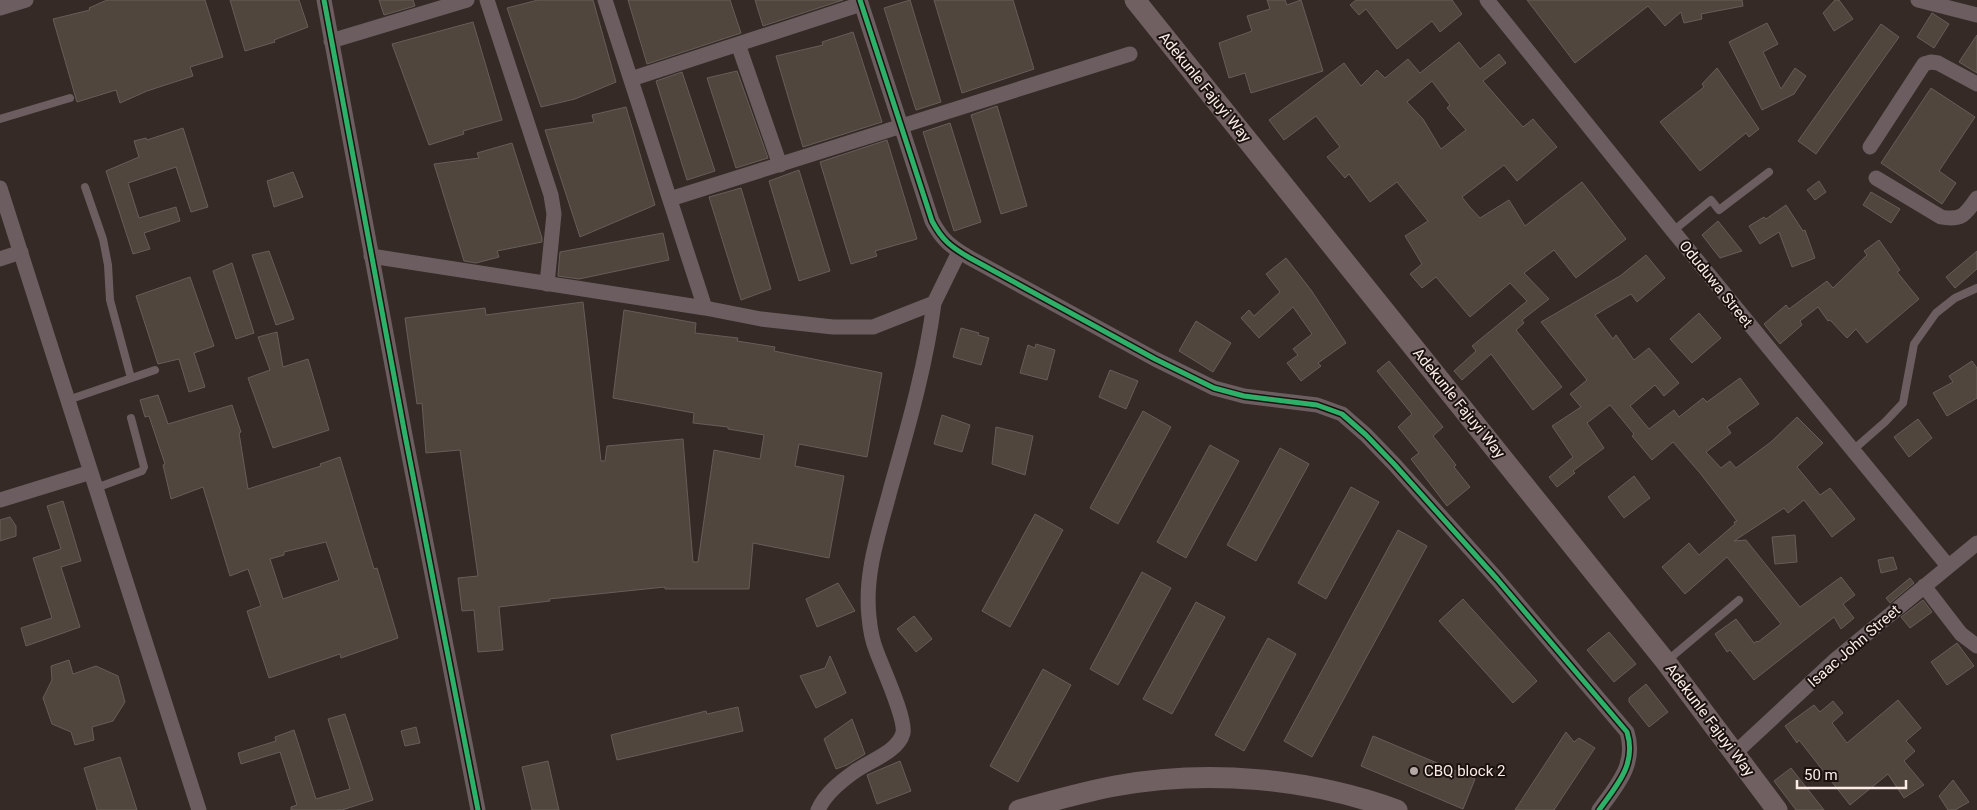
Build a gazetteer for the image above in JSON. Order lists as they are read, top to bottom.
{
  "streets": {
    "street": ["Adekunle Fajuyi Way", "Oduduwa Street", "Isaac John Street"]
  },
  "crossings": [
    ["Adekunle Fajuyi Way", "Isaac John Street"],
    ["Oduduwa Street", "Isaac John Street"]
  ],
  "places": ["CBQ block 2"],
  "scale_bar": "50 m"
}
